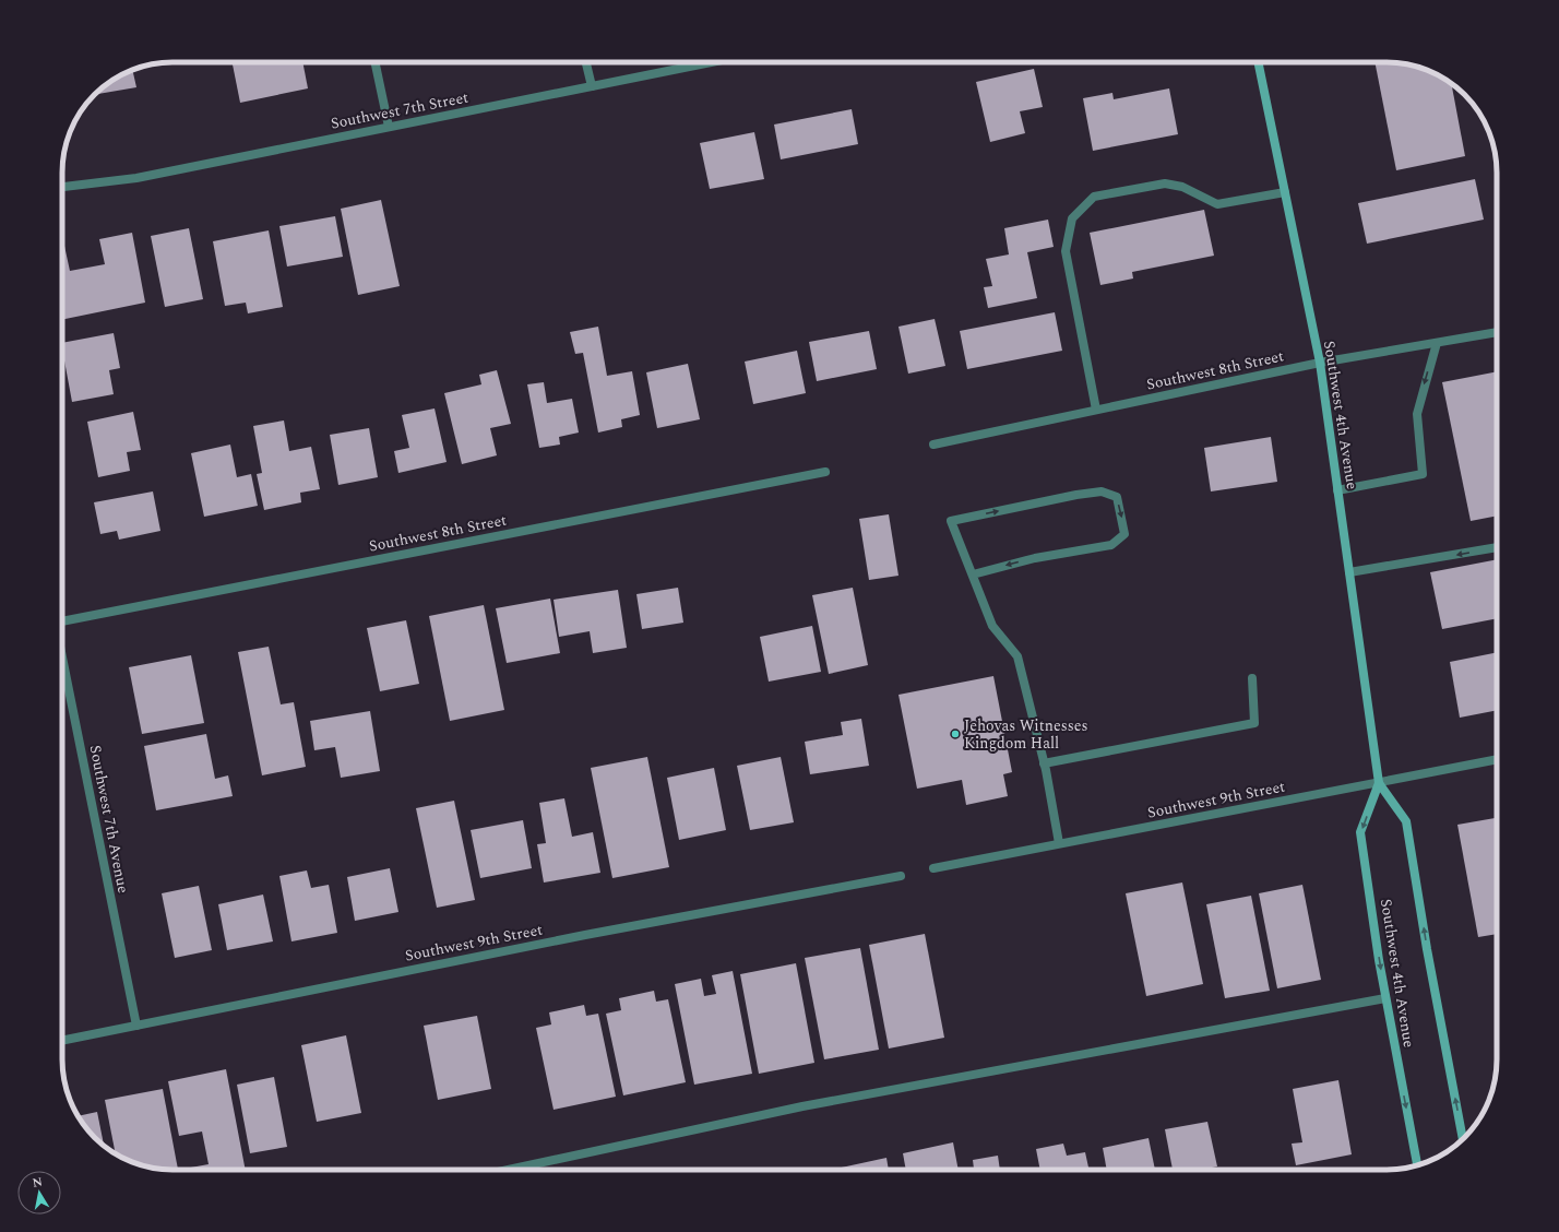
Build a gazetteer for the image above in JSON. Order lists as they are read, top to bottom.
{
  "streets": {
    "main road": ["Southwest 4th Avenue"],
    "street": [
      "Southwest 7th Street",
      "Southwest 8th Street",
      "Southwest 9th Street",
      "Southwest 7th Avenue"
    ]
  },
  "crossings": [
    ["Southwest 8th Street", "Southwest 4th Avenue"],
    ["Southwest 4th Avenue", "Southwest 9th Street"],
    ["Southwest 9th Street", "Southwest 7th Avenue"]
  ],
  "places": ["Jehovas Witnesses Kingdom Hall"],
  "north": "top"
}
